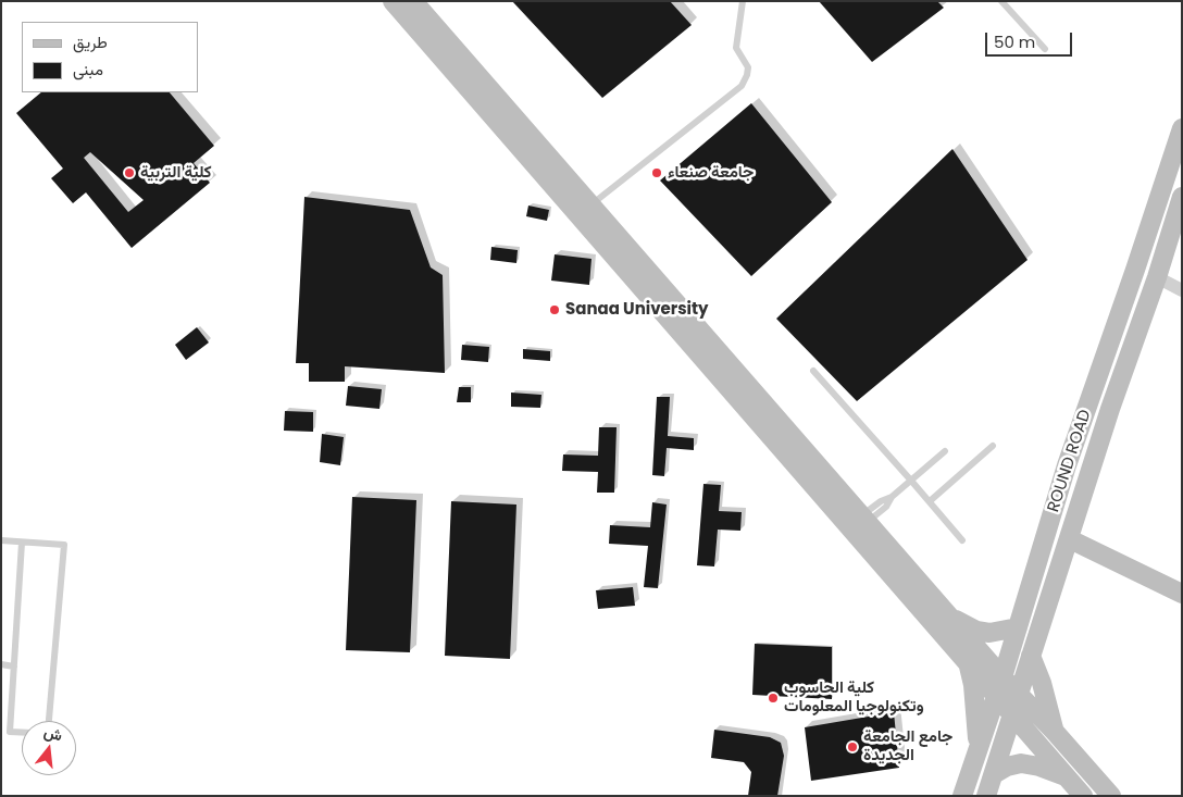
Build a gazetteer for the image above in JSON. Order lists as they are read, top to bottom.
{
  "streets": {
    "street": ["ROUND ROAD"]
  },
  "places": [
    "كلية التربية",
    "جامعة صنعاء",
    "Sanaa University",
    "كلية الحاسوب وتكنولوجيا المعلومات",
    "جامع الجامعة الجديدة"
  ],
  "legend": ["طريق", "مبنى"],
  "scale_bar": "50 m",
  "north": "top"
}
